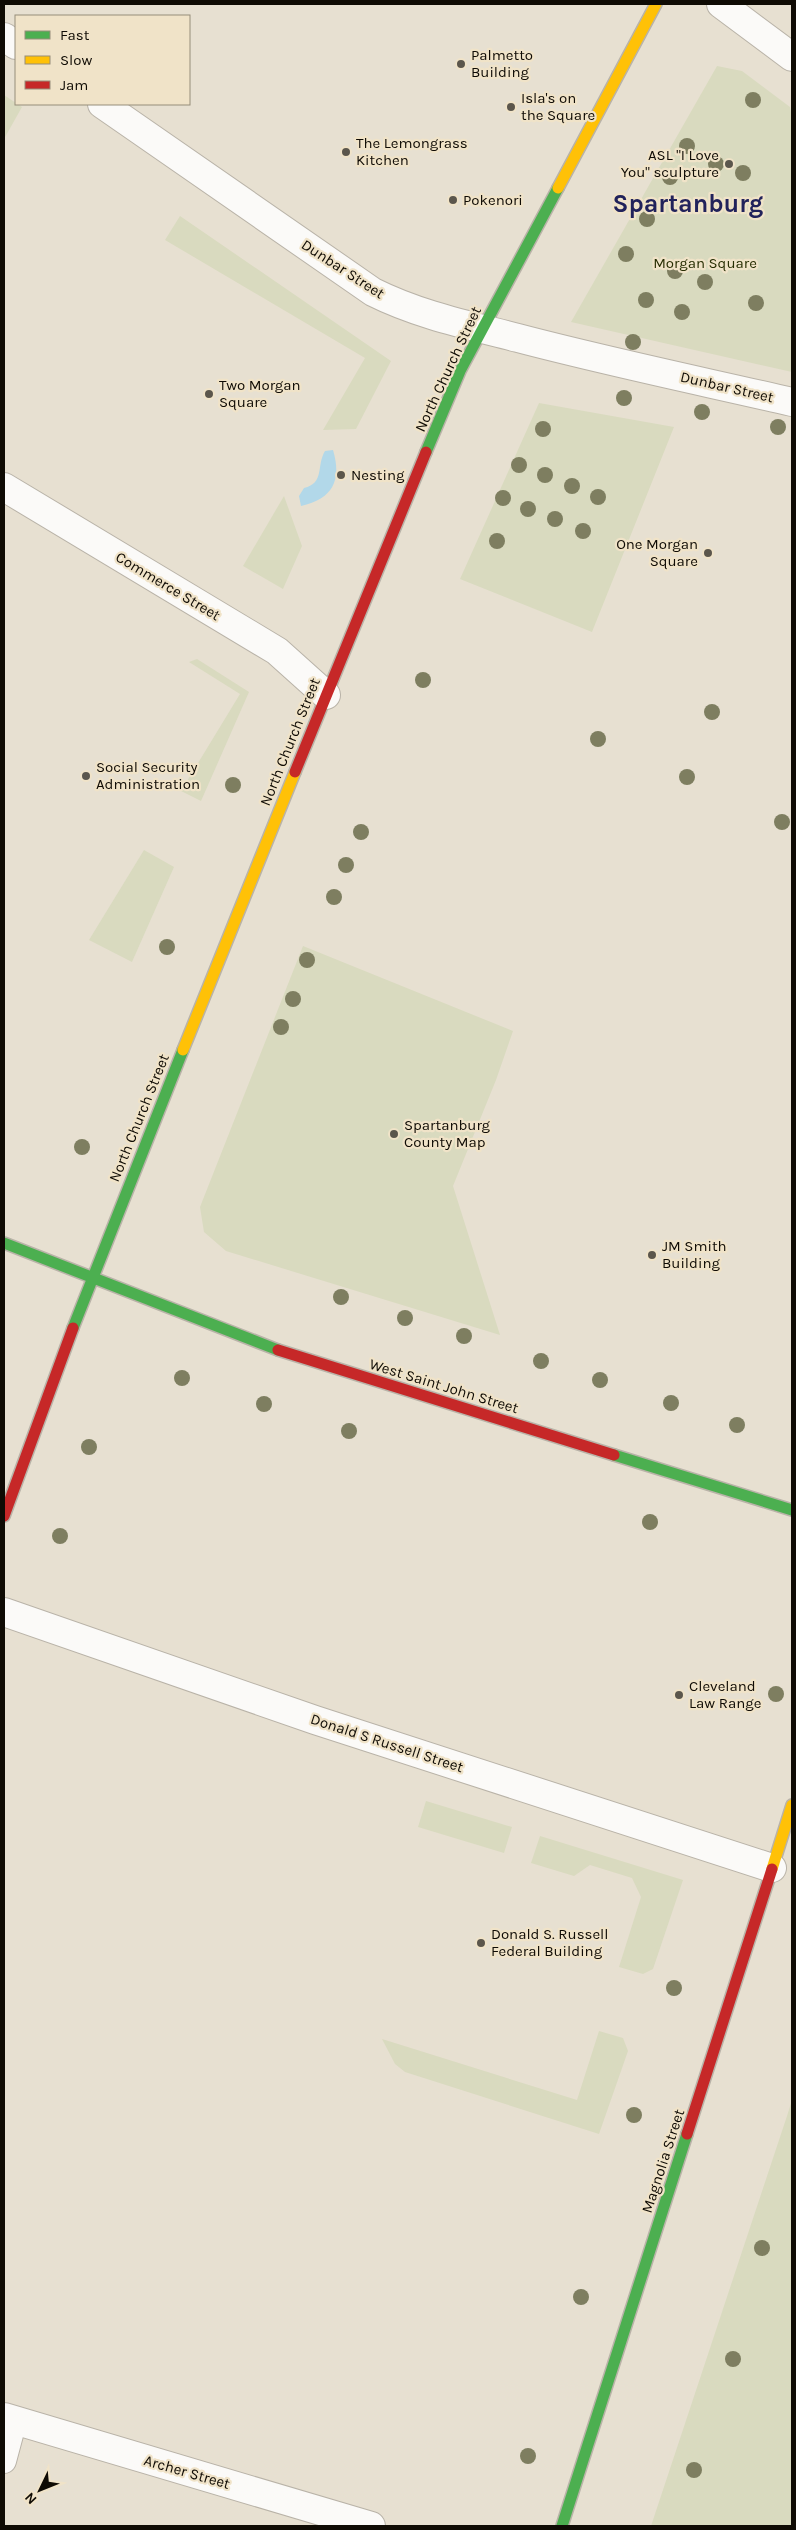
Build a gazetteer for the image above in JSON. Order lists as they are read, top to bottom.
{
  "streets": {
    "main road": ["North Church Street", "West Saint John Street", "Magnolia Street"],
    "street": [
      "Dunbar Street",
      "Commerce Street",
      "Donald S Russell Street",
      "Archer Street"
    ]
  },
  "crossings": [
    ["Dunbar Street", "North Church Street"],
    ["North Church Street", "Commerce Street"],
    ["North Church Street", "West Saint John Street"],
    ["Donald S Russell Street", "Magnolia Street"]
  ],
  "districts": ["Spartanburg"],
  "parks": ["Morgan Square"],
  "places": [
    "Palmetto Building",
    "Isla's on the Square",
    "The Lemongrass Kitchen",
    "ASL \"I Love You\" sculpture",
    "Pokenori",
    "Two Morgan Square",
    "Nesting",
    "One Morgan Square",
    "Social Security Administration",
    "Spartanburg County Map",
    "JM Smith Building",
    "Cleveland Law Range",
    "Donald S. Russell Federal Building"
  ],
  "legend": ["Fast", "Slow", "Jam"],
  "north": "bottom left"
}
